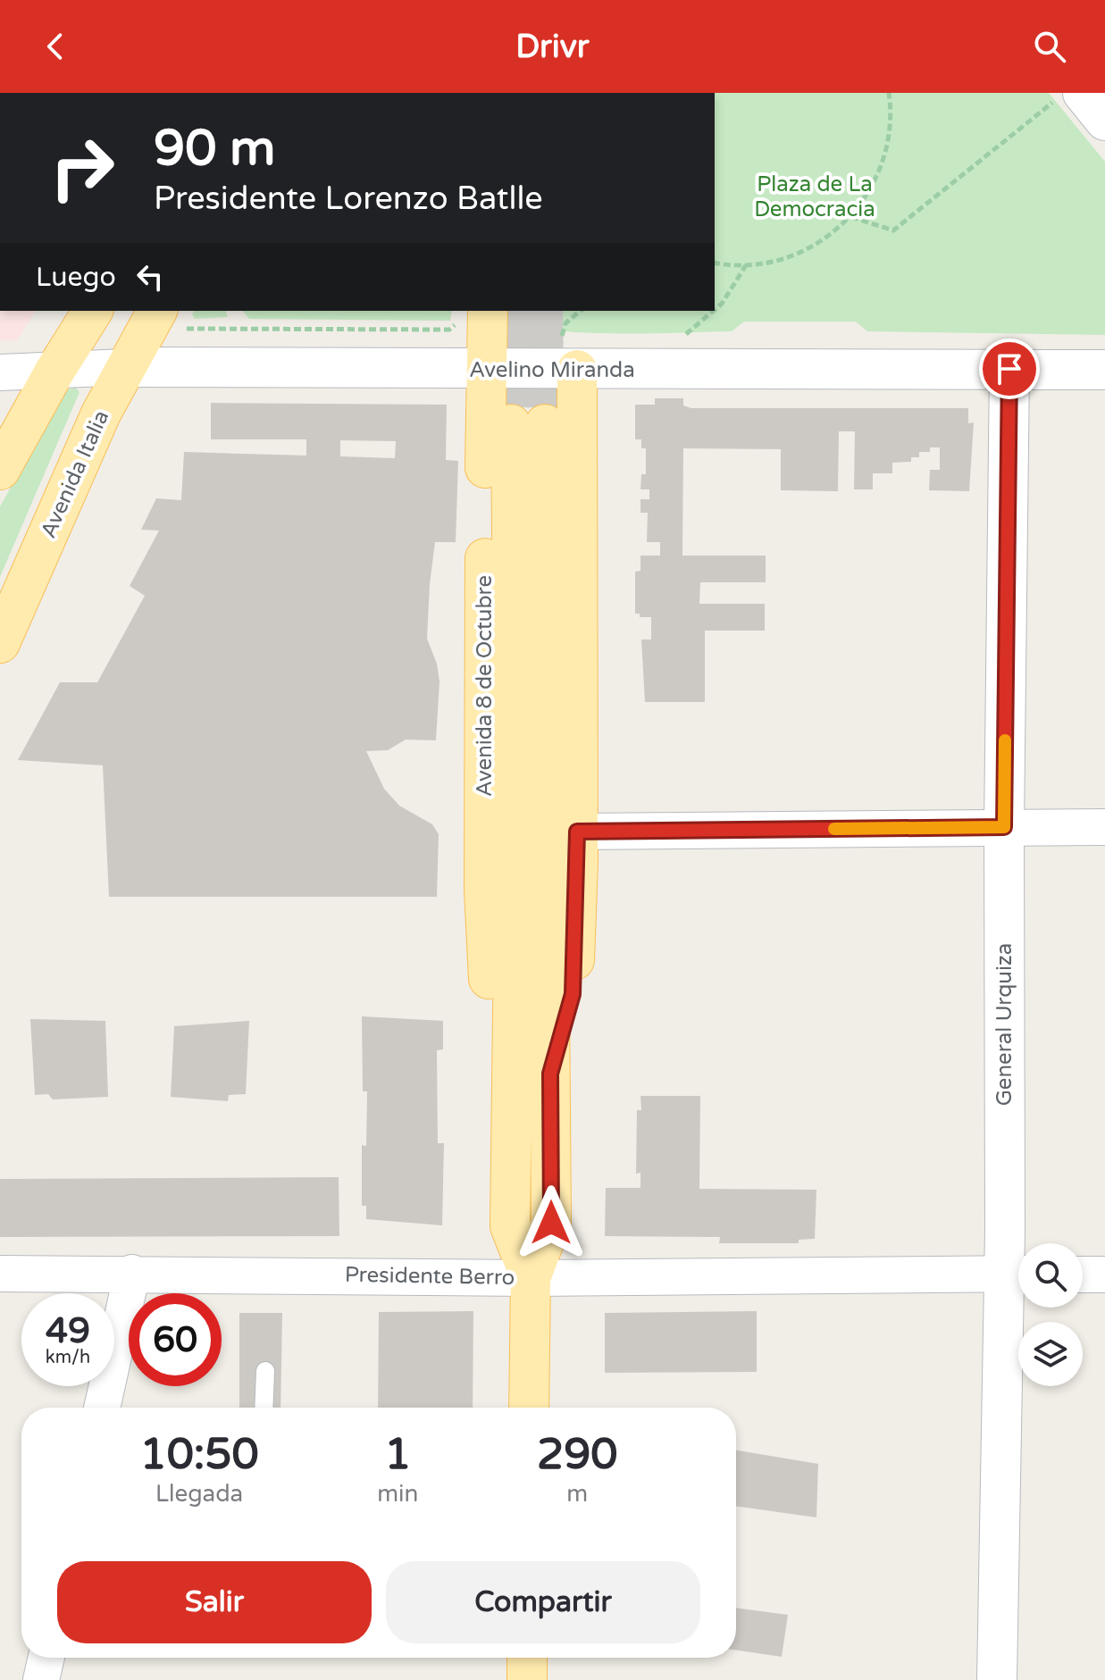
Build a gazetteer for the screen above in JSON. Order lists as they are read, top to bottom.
{
  "streets": {
    "main road": ["Avenida Italia", "Avenida 8 de Octubre"],
    "street": ["Avelino Miranda", "General Urquiza", "Presidente Berro"]
  },
  "crossings": [
    ["Avelino Miranda", "Avenida Italia"],
    ["Avelino Miranda", "Avenida 8 de Octubre"],
    ["Avelino Miranda", "General Urquiza"],
    ["Avenida 8 de Octubre", "Presidente Berro"],
    ["General Urquiza", "Presidente Berro"]
  ],
  "parks": ["Plaza de La Democracia"],
  "page": {
    "header": "Drivr",
    "turn": ["90 m", "Presidente Lorenzo Batlle"],
    "then": "Luego",
    "speed": "49 km/h",
    "limit": "60",
    "eta": [
      "10:50",
      "Llegada",
      "1",
      "min",
      "290",
      "m"
    ],
    "buttons": ["Salir", "Compartir"]
  }
}
